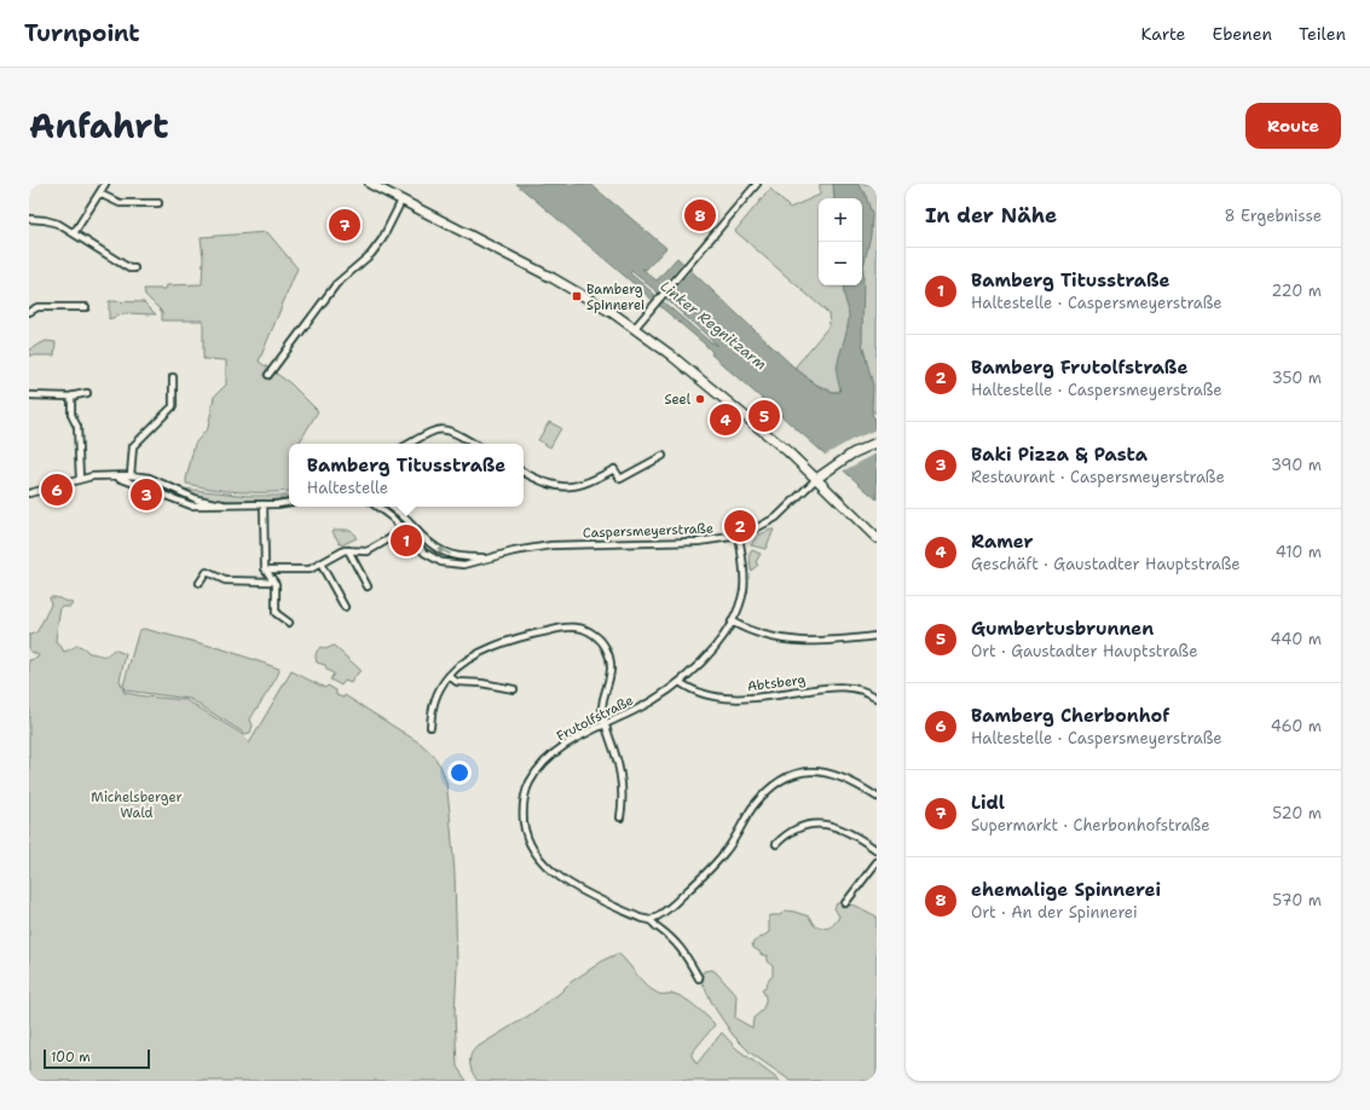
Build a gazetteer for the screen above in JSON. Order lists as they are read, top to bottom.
{
  "streets": {
    "street": ["Caspersmeyerstraße", "Abtsberg", "Frutolfstraße"]
  },
  "crossings": [
    ["Caspersmeyerstraße", "Frutolfstraße"],
    ["Abtsberg", "Frutolfstraße"]
  ],
  "water": ["Linker Regnitzarm"],
  "parks": ["Michelsberger Wald"],
  "places": {
    "transit": ["Bamberg Spinnerei"],
    "other": ["Seel"]
  },
  "scale_bar": "100 m",
  "page": {
    "header": "Turnpoint",
    "nav": ["Karte", "Ebenen", "Teilen"],
    "title": "Anfahrt",
    "buttons": "Route",
    "heading": ["In der Nähe", "8 Ergebnisse"],
    "pins": [
      "8",
      "7",
      "5",
      "4",
      "6",
      "3",
      "2",
      "1"
    ],
    "map_buttons": ["+", "−"],
    "list": [
      {
        "mark": "1",
        "name": "Bamberg Titusstraße",
        "note": "Haltestelle · Caspersmeyerstraße",
        "value": "220 m"
      },
      {
        "mark": "2",
        "name": "Bamberg Frutolfstraße",
        "note": "Haltestelle · Caspersmeyerstraße",
        "value": "350 m"
      },
      {
        "mark": "3",
        "name": "Baki Pizza & Pasta",
        "note": "Restaurant · Caspersmeyerstraße",
        "value": "390 m"
      },
      {
        "mark": "4",
        "name": "Ramer",
        "note": "Geschäft · Gaustadter Hauptstraße",
        "value": "410 m"
      },
      {
        "mark": "5",
        "name": "Gumbertusbrunnen",
        "note": "Ort · Gaustadter Hauptstraße",
        "value": "440 m"
      },
      {
        "mark": "6",
        "name": "Bamberg Cherbonhof",
        "note": "Haltestelle · Caspersmeyerstraße",
        "value": "460 m"
      },
      {
        "mark": "7",
        "name": "Lidl",
        "note": "Supermarkt · Cherbonhofstraße",
        "value": "520 m"
      },
      {
        "mark": "8",
        "name": "ehemalige Spinnerei",
        "note": "Ort · An der Spinnerei",
        "value": "570 m"
      }
    ],
    "popup": ["Bamberg Titusstraße", "Haltestelle"],
    "scale": "100 m"
  }
}
